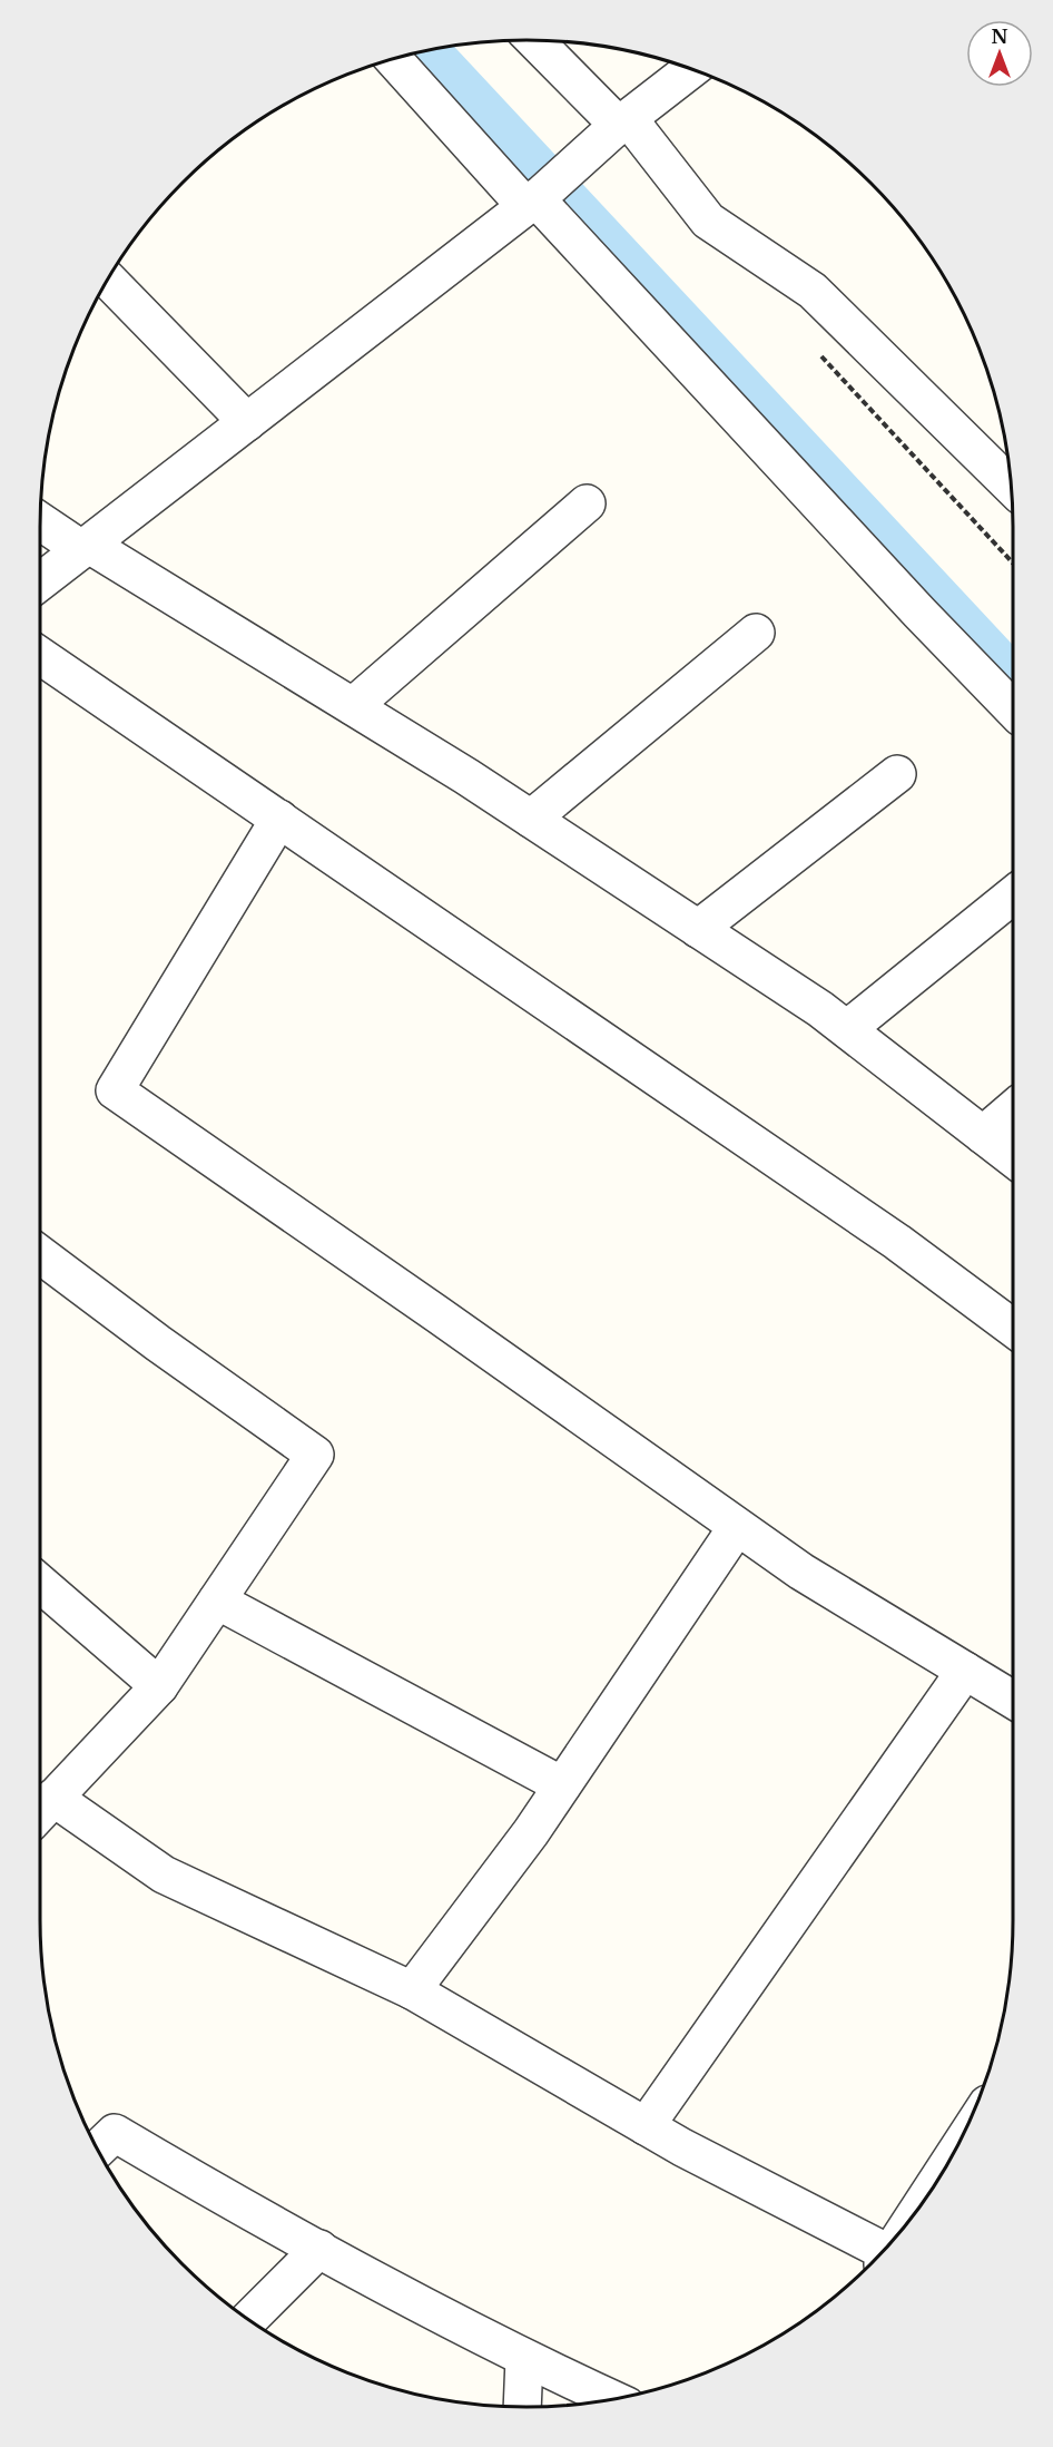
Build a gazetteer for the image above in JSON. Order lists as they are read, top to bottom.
{
  "north": "top"
}
